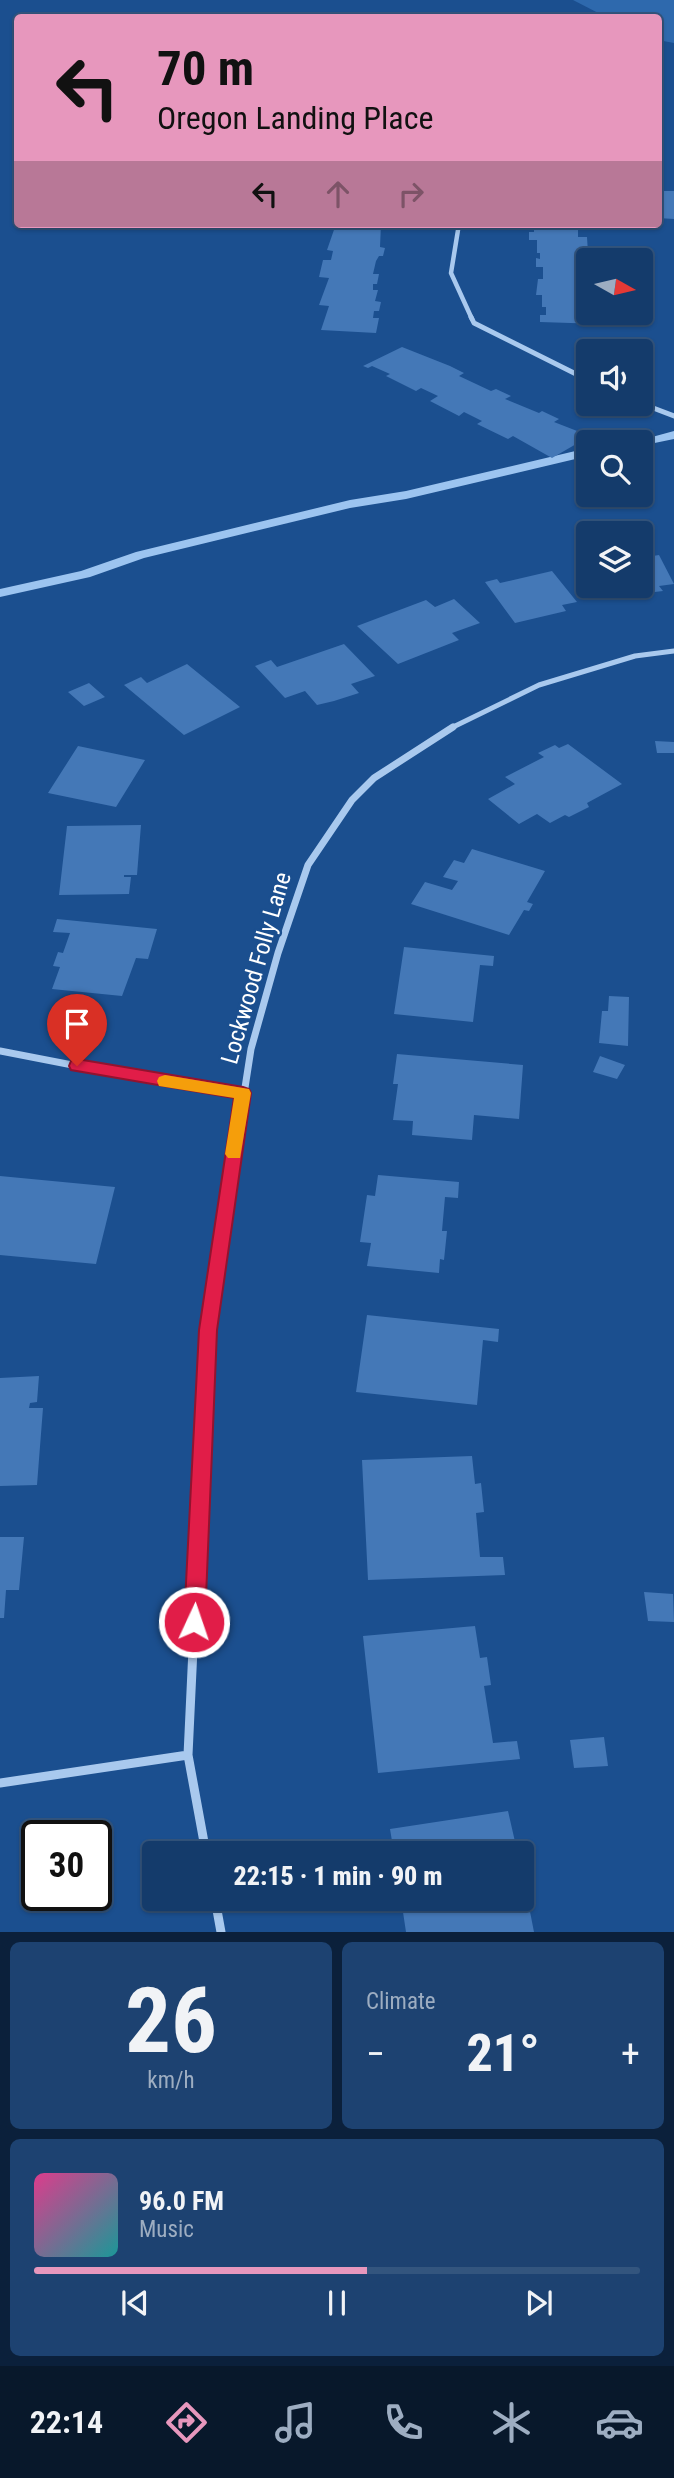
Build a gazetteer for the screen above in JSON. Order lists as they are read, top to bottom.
{
  "streets": {
    "street": ["Lockwood Folly Lane"]
  },
  "north": "right",
  "page": {
    "turn": ["70 m", "Oregon Landing Place"],
    "limit": "30",
    "trip": "22:15 · 1 min · 90 m",
    "tile": [
      ["26", "km/h"],
      "Climate"
    ],
    "heat": ["−", "21°", "+"],
    "song": ["96.0 FM", "Music"],
    "tabs": "22:14"
  }
}
